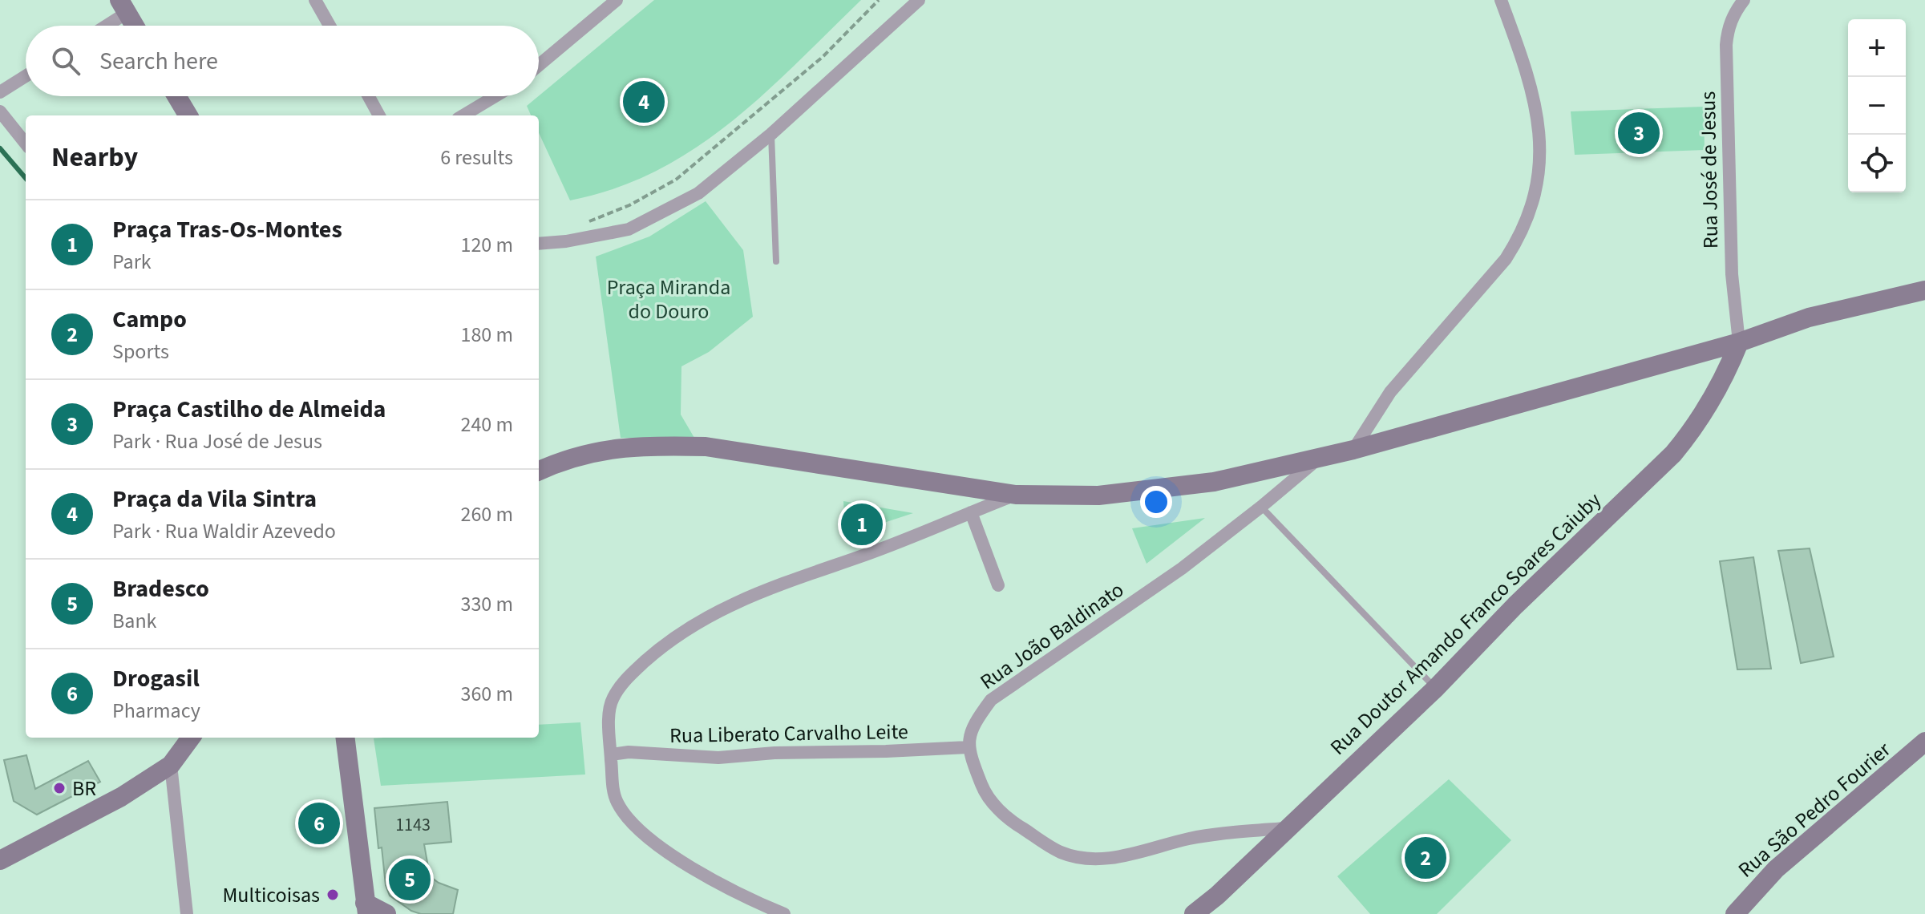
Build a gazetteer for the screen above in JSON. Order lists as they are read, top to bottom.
{
  "streets": {
    "street": [
      "Rua José de Jesus",
      "Rua Doutor Amando Franco Soares Caiuby",
      "Rua João Baldinato",
      "Rua Liberato Carvalho Leite",
      "Rua São Pedro Fourier"
    ]
  },
  "crossings": [
    ["Rua José de Jesus", "Rua Doutor Amando Franco Soares Caiuby"],
    ["Rua João Baldinato", "Rua Liberato Carvalho Leite"]
  ],
  "parks": ["Praça Miranda do Douro"],
  "places": ["BR", "Multicoisas"],
  "house_numbers": ["1143"],
  "page": {
    "map_buttons": ["+", "−"],
    "search": "Search here",
    "pins": [
      "4",
      "3",
      "1",
      "6",
      "2",
      "5"
    ],
    "heading": ["Nearby", "6 results"],
    "list": [
      {
        "mark": "1",
        "name": "Praça Tras-Os-Montes",
        "note": "Park",
        "value": "120 m"
      },
      {
        "mark": "2",
        "name": "Campo",
        "note": "Sports",
        "value": "180 m"
      },
      {
        "mark": "3",
        "name": "Praça Castilho de Almeida",
        "note": "Park · Rua José de Jesus",
        "value": "240 m"
      },
      {
        "mark": "4",
        "name": "Praça da Vila Sintra",
        "note": "Park · Rua Waldir Azevedo",
        "value": "260 m"
      },
      {
        "mark": "5",
        "name": "Bradesco",
        "note": "Bank",
        "value": "330 m"
      },
      {
        "mark": "6",
        "name": "Drogasil",
        "note": "Pharmacy",
        "value": "360 m"
      }
    ]
  }
}
